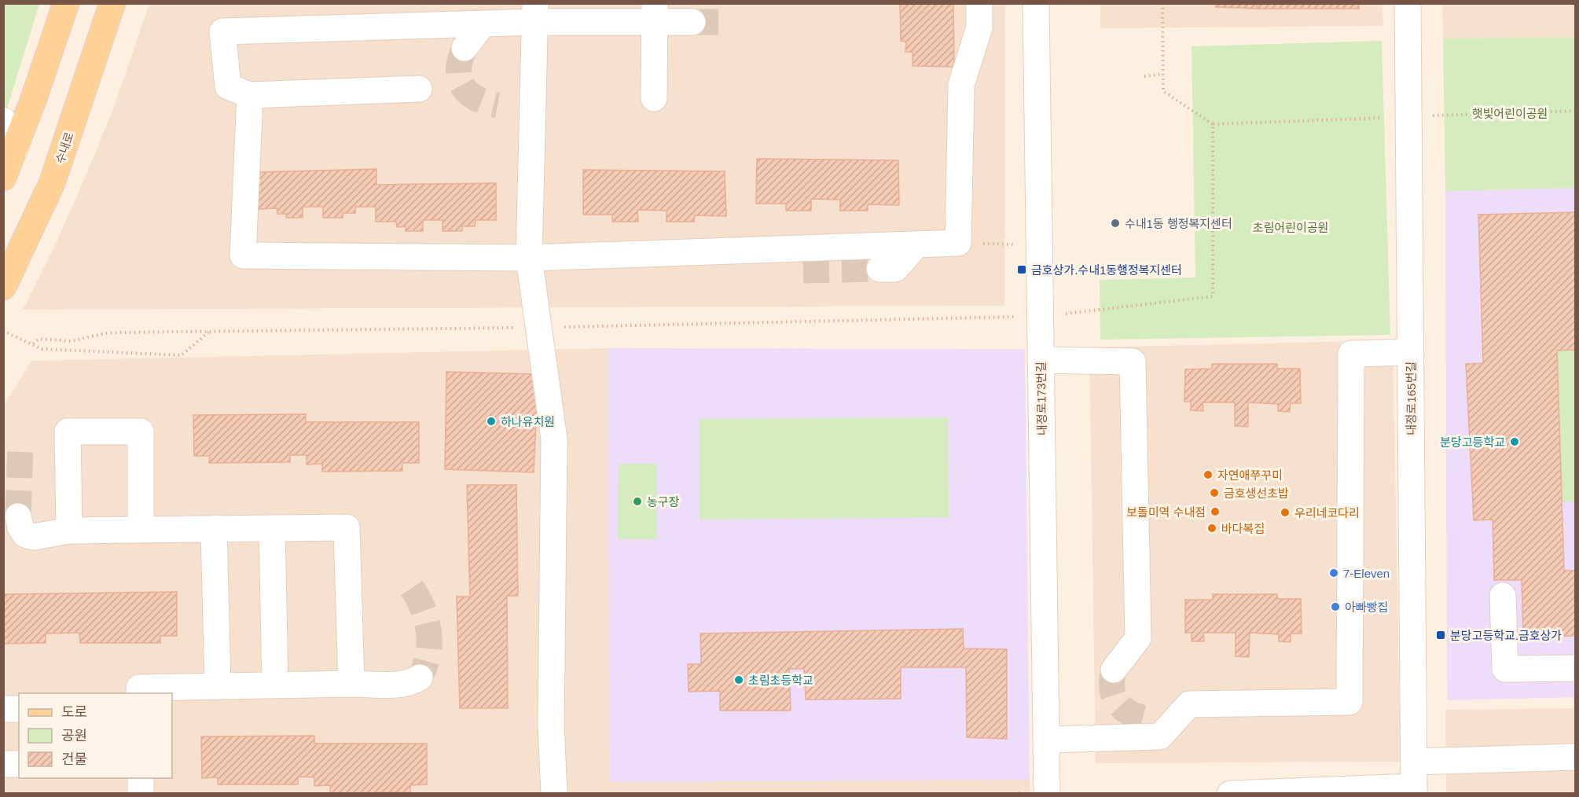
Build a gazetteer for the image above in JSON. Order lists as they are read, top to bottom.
{
  "streets": {
    "main road": ["수내로"],
    "street": ["내정로173번길", "내정로165번길"]
  },
  "parks": ["햇빛어린이공원", "초림어린이공원"],
  "places": {
    "other": [
      "수내1동 행정복지센터",
      "하나유치원",
      "분당고등학교",
      "자연애쭈꾸미",
      "금호생선초밥",
      "농구장",
      "보돌미역 수내점",
      "우리네코다리",
      "바다복집",
      "7-Eleven",
      "아빠빵집",
      "초림초등학교"
    ],
    "transit": ["금호상가.수내1동행정복지센터", "분당고등학교.금호상가"]
  },
  "legend": ["도로", "공원", "건물"]
}
